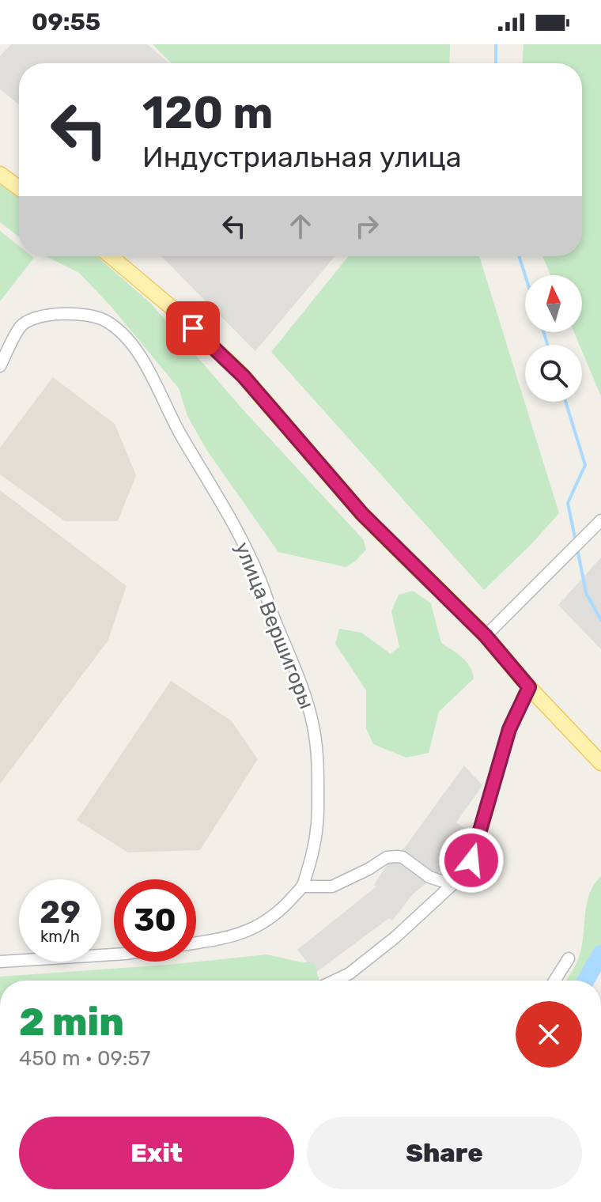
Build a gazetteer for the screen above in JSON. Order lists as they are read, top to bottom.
{
  "streets": {
    "street": ["улица Вершигоры"]
  },
  "north": "top",
  "page": {
    "status": "09:55",
    "turn": ["120 m", "Индустриальная улица"],
    "speed": "29 km/h",
    "limit": "30",
    "heading": ["2 min", "450 m · 09:57"],
    "buttons": ["Exit", "Share"]
  }
}
